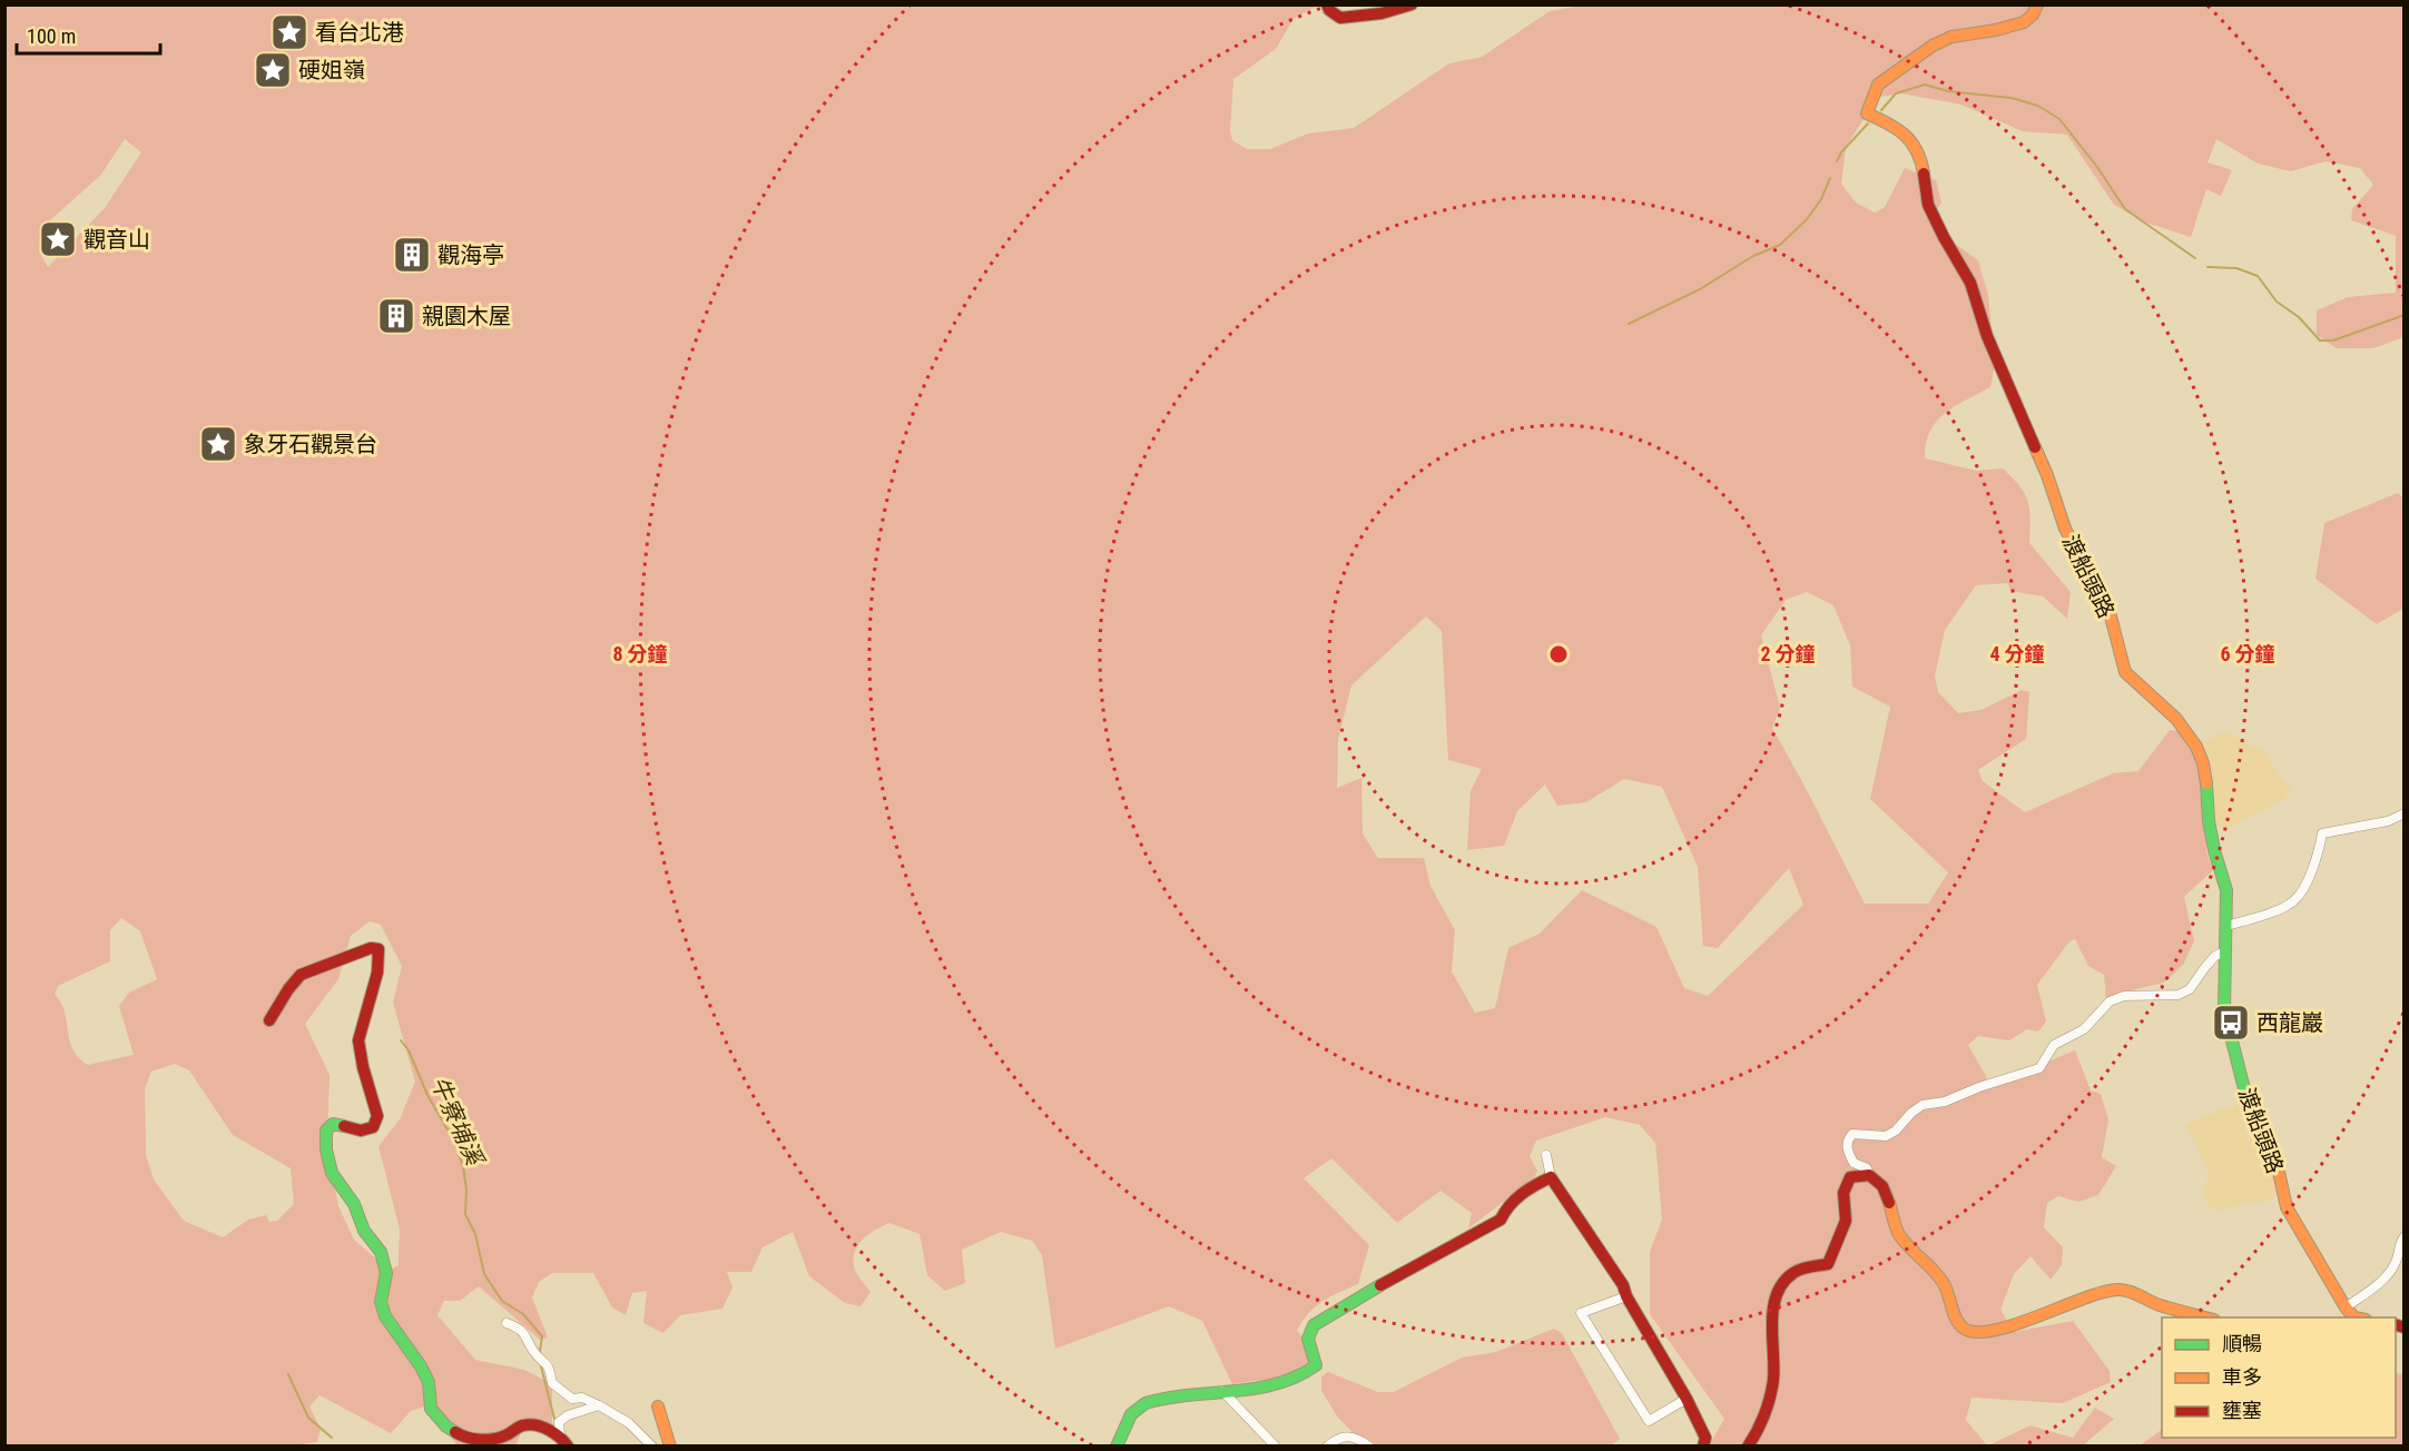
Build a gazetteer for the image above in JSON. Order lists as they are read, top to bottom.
{
  "streets": {
    "street": ["渡船頭路"]
  },
  "water": ["牛寮埔溪"],
  "places": {
    "place": [
      "看台北港",
      "硬姐嶺",
      "觀音山",
      "象牙石觀景台"
    ],
    "building": ["觀海亭", "親園木屋"],
    "bus stop": ["西龍巖"]
  },
  "legend": ["順暢", "車多", "壅塞"],
  "scale_bar": "100 m",
  "rings": [
    "2 分鐘",
    "4 分鐘",
    "6 分鐘",
    "8 分鐘"
  ]
}
